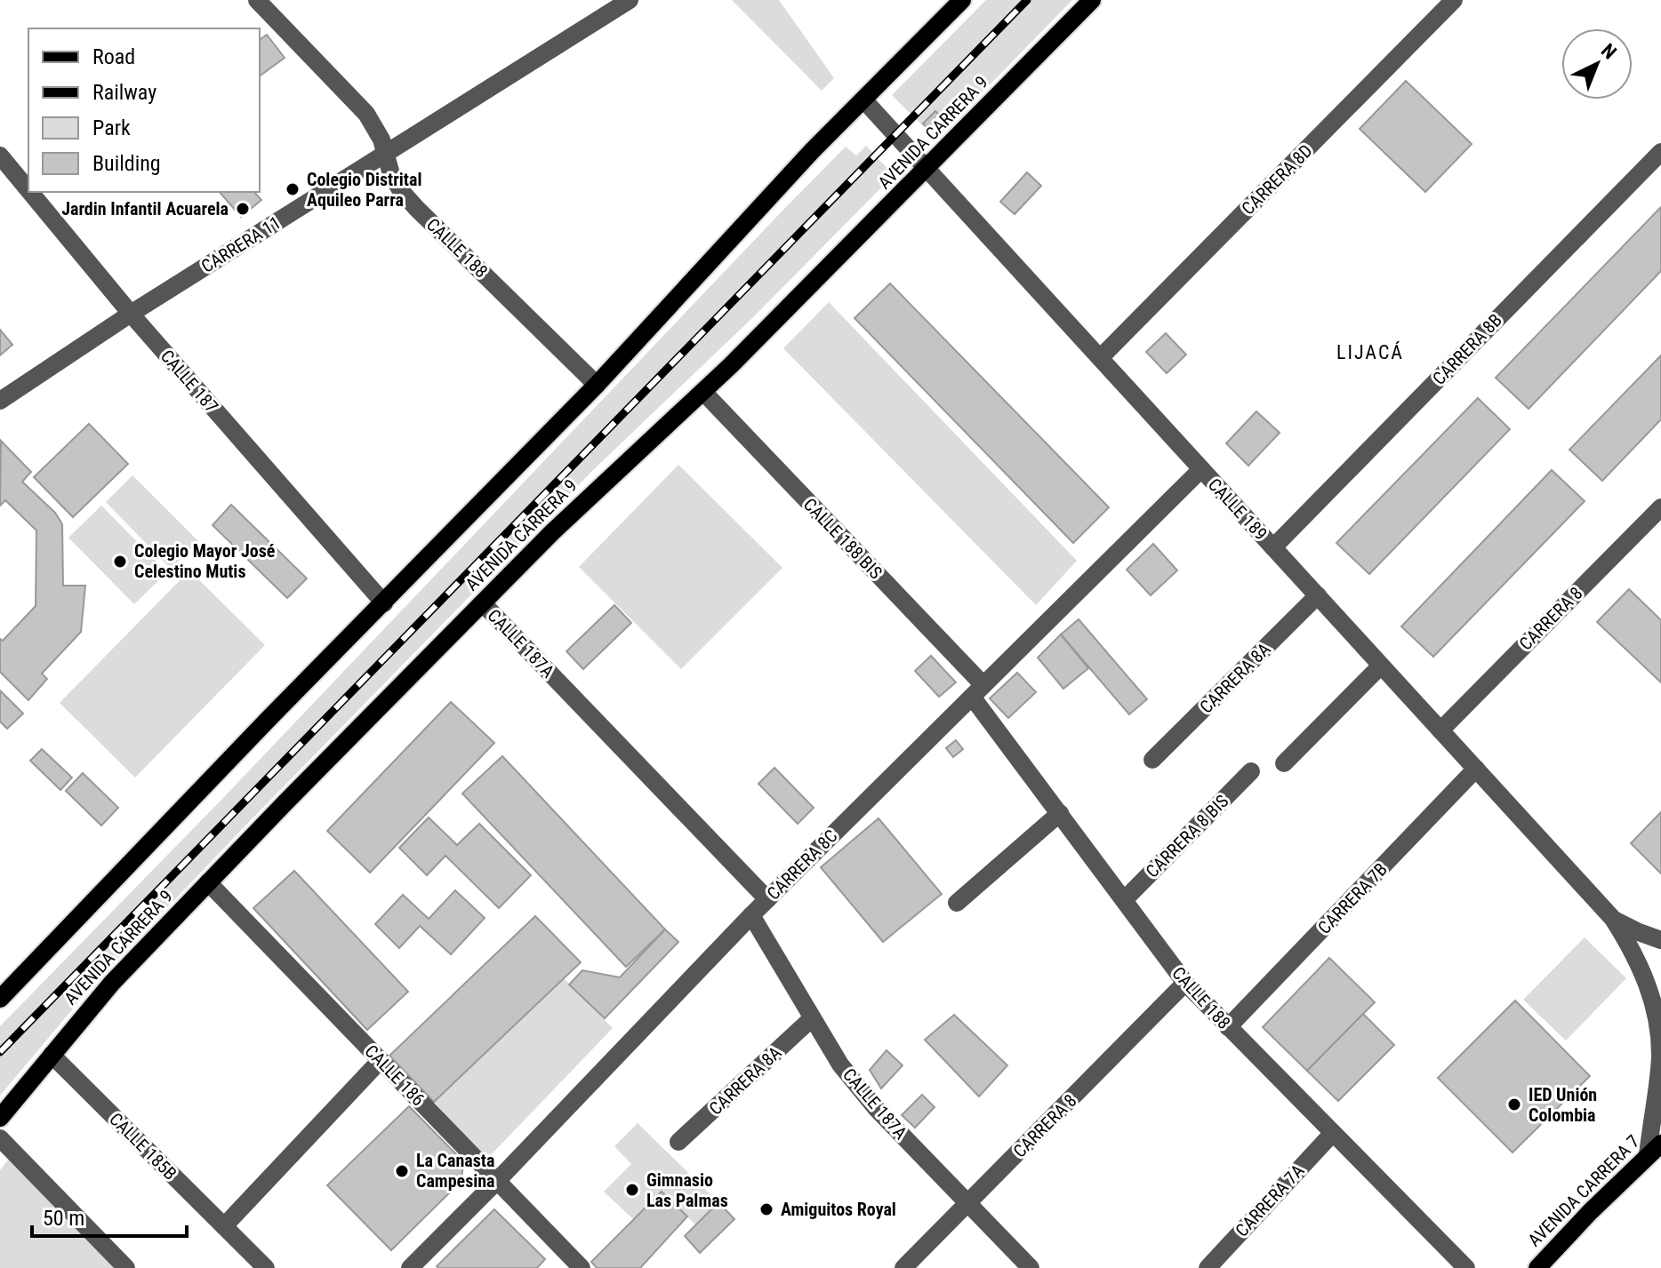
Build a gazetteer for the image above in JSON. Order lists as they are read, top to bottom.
{
  "streets": {
    "main road": ["AVENIDA CARRERA 9", "AVENIDA CARRERA 7"],
    "street": [
      "CARRERA 8D",
      "CARRERA 11",
      "CALLE 188",
      "CARRERA 8B",
      "CALLE 187",
      "CALLE 189",
      "CALLE 188 BIS",
      "CARRERA 8",
      "CALLE 187A",
      "CARRERA 8A",
      "CARRERA 8 BIS",
      "CARRERA 8C",
      "CARRERA 7B",
      "CALLE 186",
      "CALLE 185B",
      "CARRERA 7A"
    ]
  },
  "crossings": [
    ["AVENIDA CARRERA 9", "CALLE 189"],
    ["AVENIDA CARRERA 9", "CALLE 188 BIS"],
    ["AVENIDA CARRERA 9", "CALLE 187A"],
    ["AVENIDA CARRERA 9", "CALLE 186"],
    ["AVENIDA CARRERA 9", "CALLE 185B"],
    ["CARRERA 8D", "CALLE 189"],
    ["CARRERA 11", "CALLE 188"],
    ["CARRERA 11", "CALLE 187"],
    ["CALLE 188", "CALLE 188 BIS"],
    ["CALLE 188", "CARRERA 8"],
    ["CALLE 188", "CARRERA 8 BIS"],
    ["CALLE 188", "CARRERA 8C"],
    ["CALLE 188", "CARRERA 7B"],
    ["CALLE 188", "CARRERA 7A"],
    ["CARRERA 8B", "CALLE 189"],
    ["CALLE 189", "CARRERA 8"],
    ["CALLE 189", "CARRERA 8A"],
    ["CALLE 189", "CARRERA 8C"],
    ["CALLE 189", "CARRERA 7B"],
    ["CALLE 189", "AVENIDA CARRERA 7"],
    ["CALLE 188 BIS", "CARRERA 8C"],
    ["CARRERA 8", "CALLE 187A"],
    ["CALLE 187A", "CARRERA 8A"],
    ["CALLE 187A", "CARRERA 8C"],
    ["CARRERA 8C", "CALLE 186"]
  ],
  "districts": ["LIJACÁ"],
  "places": [
    "Colegio Distrital Aquileo Parra",
    "Jardin Infantil Acuarela",
    "Colegio Mayor José Celestino Mutis",
    "IED Unión Colombia",
    "La Canasta Campesina",
    "Gimnasio Las Palmas",
    "Amiguitos Royal"
  ],
  "legend": [
    "Road",
    "Railway",
    "Park",
    "Building"
  ],
  "scale_bar": "50 m",
  "north": "top right"
}
